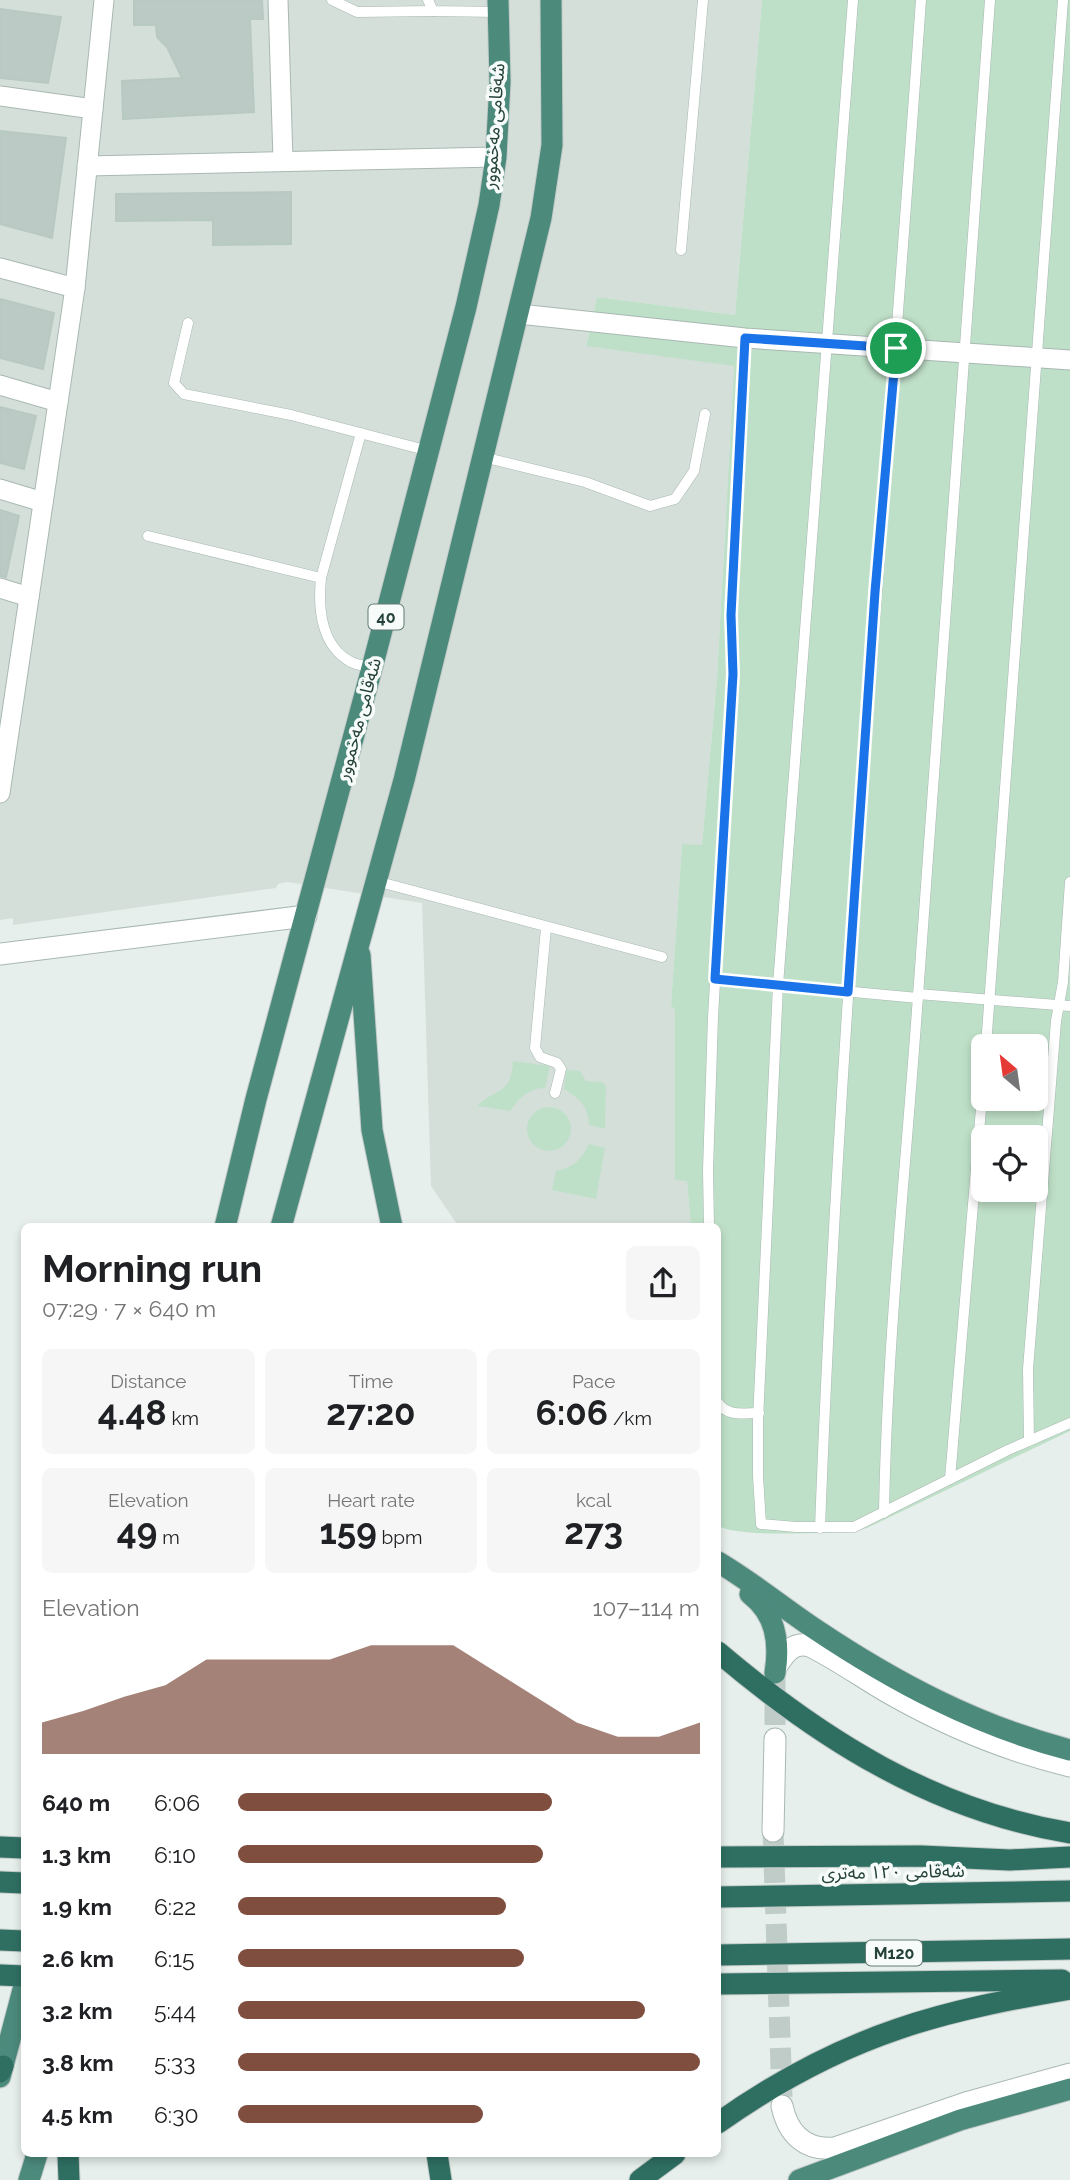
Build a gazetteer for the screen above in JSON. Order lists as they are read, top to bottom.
{
  "streets": {
    "highway": [
      "شەقامی مەخموور",
      "40",
      "شەقامی ١٢٠ مەتری",
      "M120"
    ]
  },
  "north": "top left",
  "page": {
    "heading": ["Morning run", "07:29 · 7 × 640 m"],
    "stats": [
      ["Distance", "4.48 km"],
      ["Time", "27:20"],
      ["Pace", "6:06 /km"],
      ["Elevation", "49 m"],
      ["Heart rate", "159 bpm"],
      ["kcal", "273"]
    ],
    "chart": ["Elevation", "107–114 m"],
    "list": [
      {
        "name": "640 m",
        "note": "6:06"
      },
      {
        "name": "1.3 km",
        "note": "6:10"
      },
      {
        "name": "1.9 km",
        "note": "6:22"
      },
      {
        "name": "2.6 km",
        "note": "6:15"
      },
      {
        "name": "3.2 km",
        "note": "5:44"
      },
      {
        "name": "3.8 km",
        "note": "5:33"
      },
      {
        "name": "4.5 km",
        "note": "6:30"
      }
    ]
  }
}
